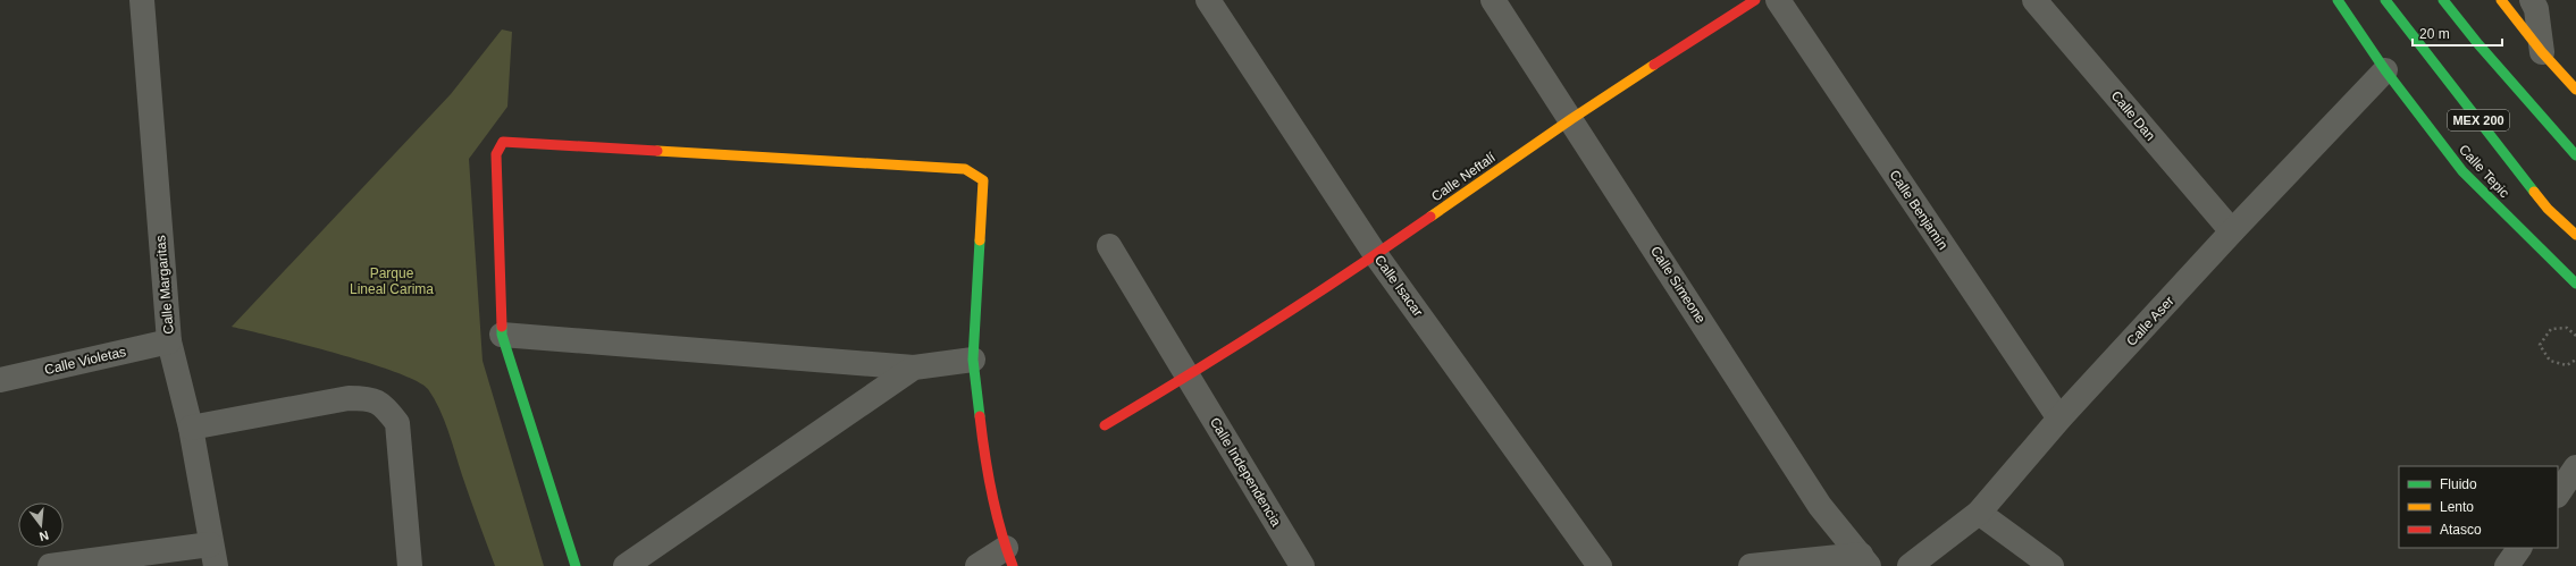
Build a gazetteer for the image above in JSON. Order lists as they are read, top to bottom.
{
  "streets": {
    "main road": ["MEX 200", "Calle Tepic", "Calle Neftalí"],
    "street": [
      "Calle Dan",
      "Calle Benjamín",
      "Calle Margaritas",
      "Calle Simeone",
      "Calle Isacar",
      "Calle Aser",
      "Calle Violetas",
      "Calle Independencia"
    ]
  },
  "crossings": [
    ["Calle Dan", "Calle Aser"],
    ["Calle Tepic", "Calle Aser"],
    ["Calle Neftalí", "Calle Simeone"],
    ["Calle Neftalí", "Calle Isacar"],
    ["Calle Neftalí", "Calle Independencia"],
    ["Calle Benjamín", "Calle Aser"],
    ["Calle Margaritas", "Calle Violetas"]
  ],
  "parks": ["Parque Lineal Carima"],
  "legend": ["Fluido", "Lento", "Atasco"],
  "scale_bar": "20 m",
  "north": "bottom"
}
